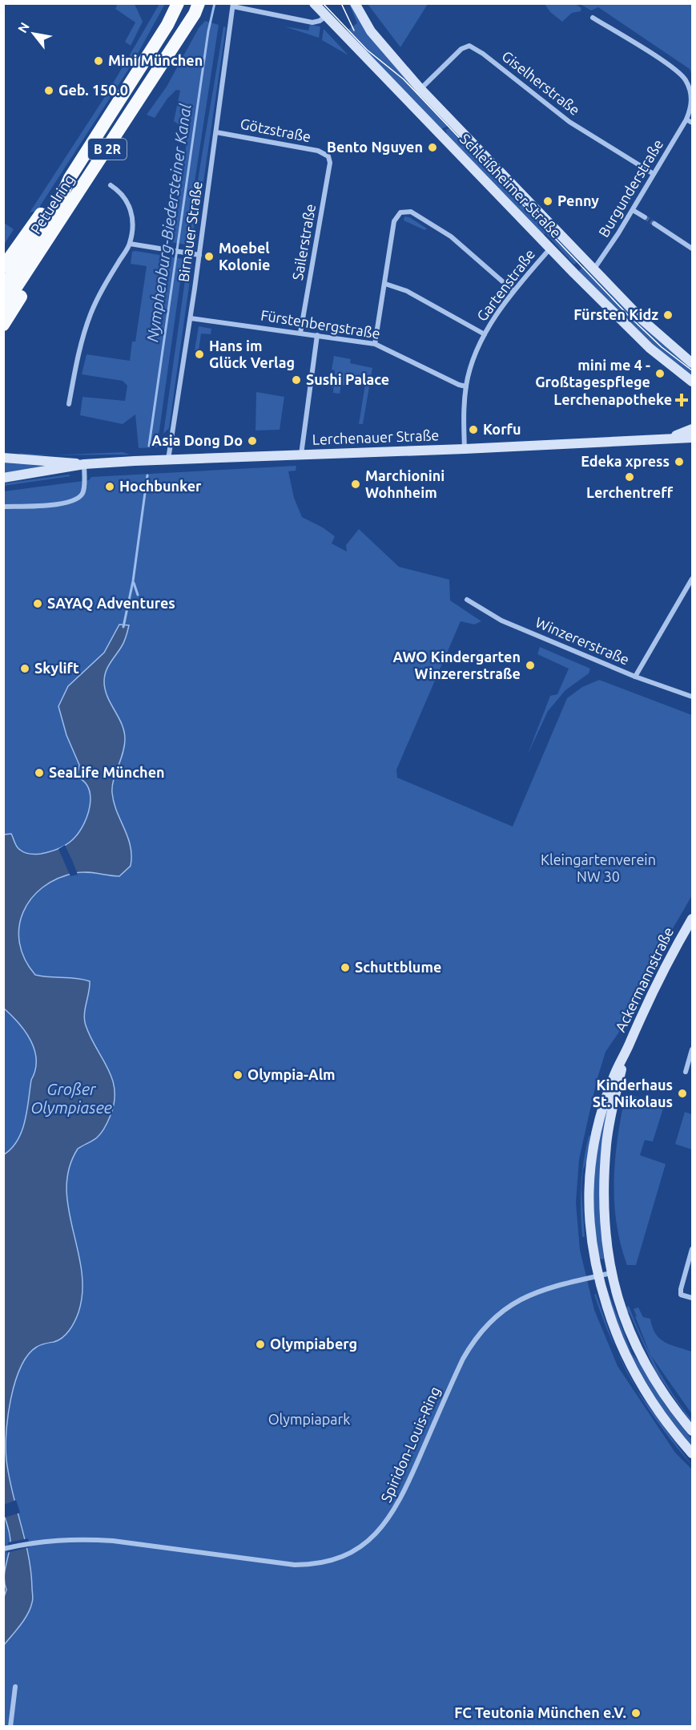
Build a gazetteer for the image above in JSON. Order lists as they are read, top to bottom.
{
  "streets": {
    "highway": ["B 2R", "Petuelring"],
    "main road": ["Schleißheimer Straße", "Lerchenauer Straße", "Ackermannstraße"],
    "street": [
      "Giselherstraße",
      "Götzstraße",
      "Burgunderstraße",
      "Birnauer Straße",
      "Sailerstraße",
      "Gartenstraße",
      "Fürstenbergstraße",
      "Winzererstraße",
      "Spiridon-Louis-Ring"
    ]
  },
  "crossings": [
    ["Giselherstraße", "Schleißheimer Straße"],
    ["Giselherstraße", "Burgunderstraße"],
    ["Götzstraße", "Birnauer Straße"],
    ["Götzstraße", "Sailerstraße"],
    ["B 2R", "Petuelring"],
    ["Schleißheimer Straße", "Burgunderstraße"],
    ["Schleißheimer Straße", "Birnauer Straße"],
    ["Schleißheimer Straße", "Gartenstraße"],
    ["Birnauer Straße", "Fürstenbergstraße"],
    ["Birnauer Straße", "Lerchenauer Straße"],
    ["Sailerstraße", "Fürstenbergstraße"],
    ["Gartenstraße", "Fürstenbergstraße"],
    ["Gartenstraße", "Lerchenauer Straße"],
    ["Ackermannstraße", "Spiridon-Louis-Ring"]
  ],
  "water": ["Nymphenburg-Biedersteiner Kanal", "Großer Olympiasee"],
  "parks": ["Kleingartenverein NW 30", "Olympiapark"],
  "places": {
    "other": [
      "Mini München",
      "Geb. 150.0",
      "Bento Nguyen",
      "Penny",
      "Moebel Kolonie",
      "Fürsten Kidz",
      "Hans im Glück Verlag",
      "mini me 4 - Großtagespflege",
      "Sushi Palace",
      "Korfu",
      "Asia Dong Do",
      "Edeka xpress",
      "Lerchentreff",
      "Marchionini Wohnheim",
      "Hochbunker",
      "SAYAQ Adventures",
      "AWO Kindergarten Winzererstraße",
      "Skylift",
      "SeaLife München",
      "Schuttblume",
      "Olympia-Alm",
      "Kinderhaus St. Nikolaus",
      "Olympiaberg",
      "FC Teutonia München e.V."
    ],
    "health": ["Lerchenapotheke"]
  },
  "north": "top left"
}
